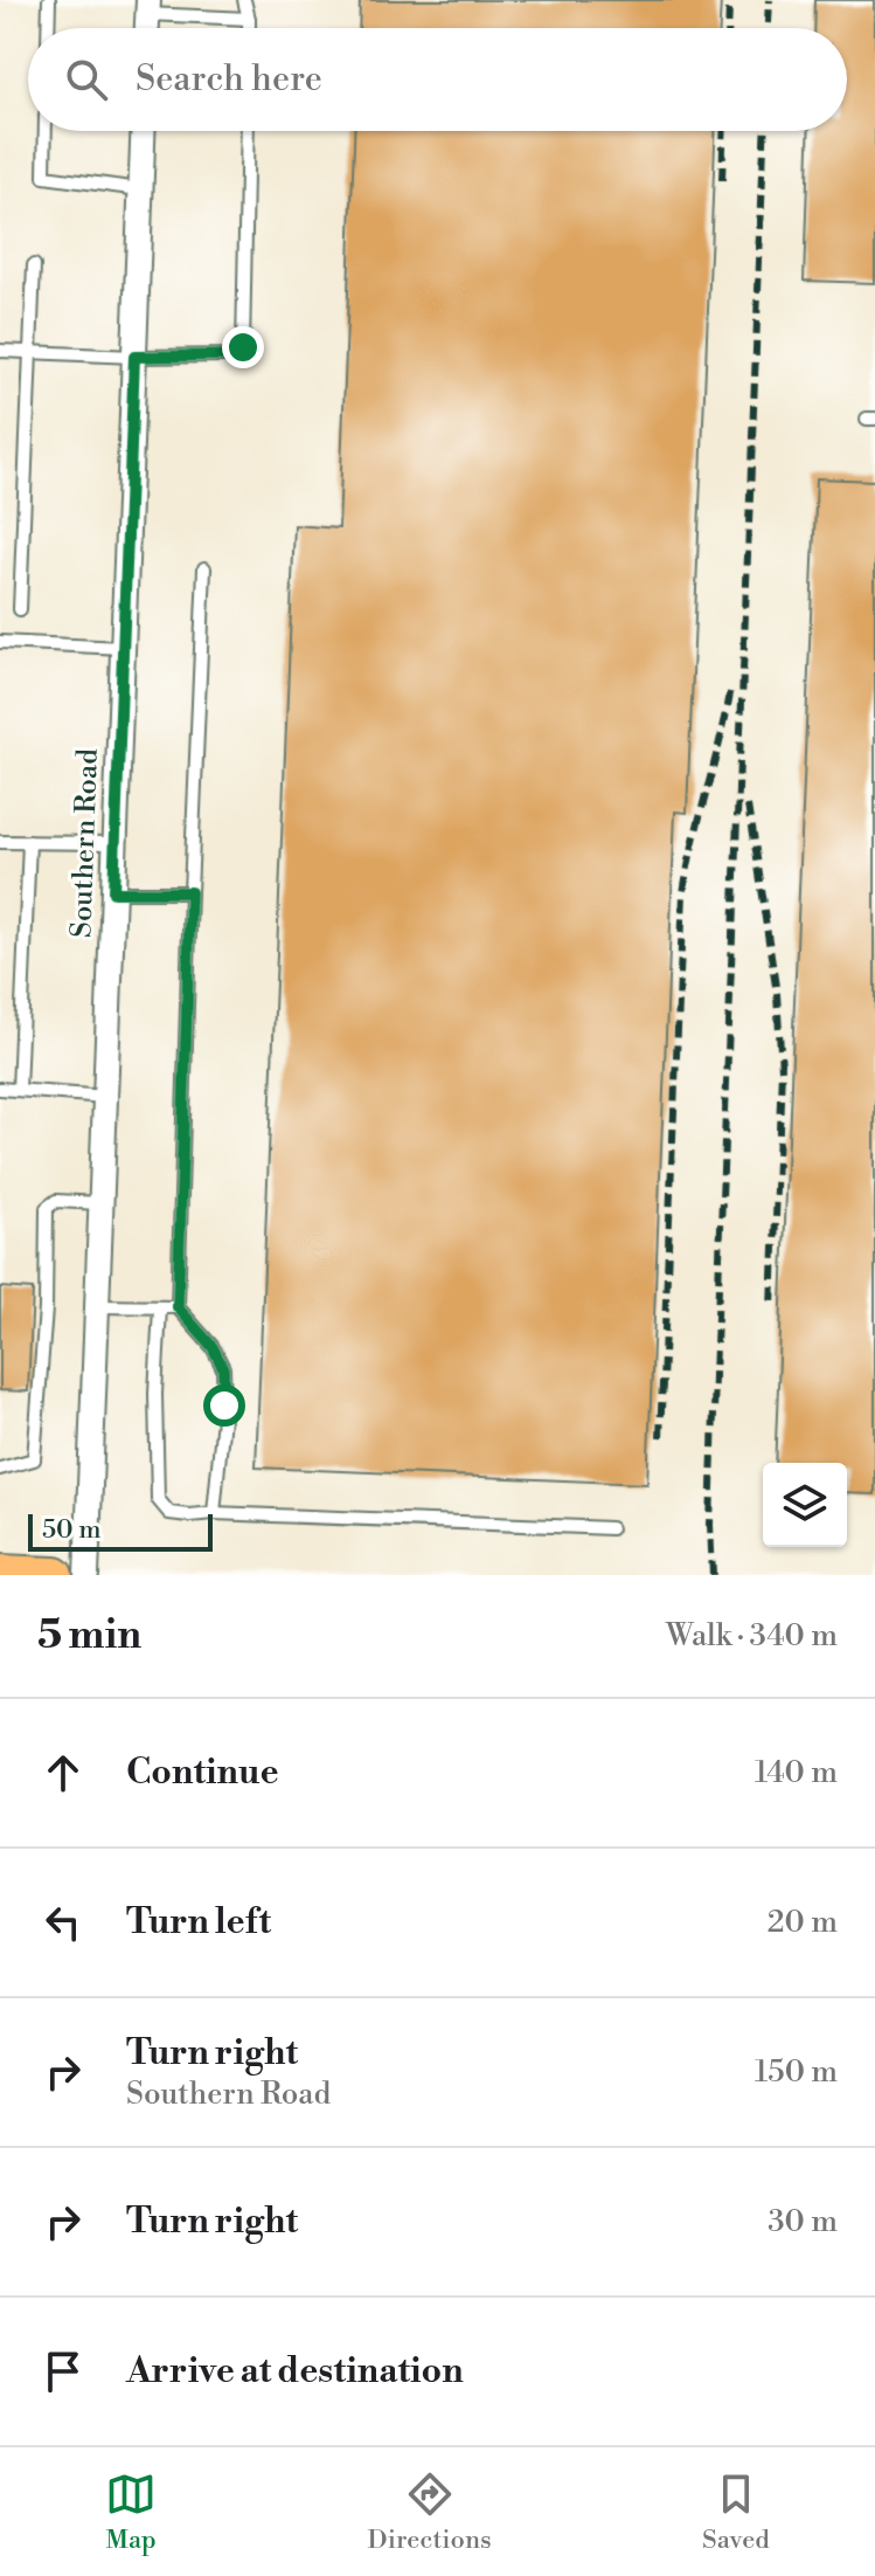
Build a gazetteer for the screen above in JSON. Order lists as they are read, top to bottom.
{
  "streets": {
    "street": ["Southern Road"]
  },
  "scale_bar": "50 m",
  "page": {
    "search": "Search here",
    "scale": "50 m",
    "heading": ["5 min", "Walk · 340 m"],
    "list": [
      ["Continue", "140 m"],
      ["Turn left", "20 m"],
      ["Turn right", "Southern Road", "150 m"],
      ["Turn right", "30 m"],
      "Arrive at destination"
    ],
    "nav": ["Map", "Directions", "Saved"]
  }
}
